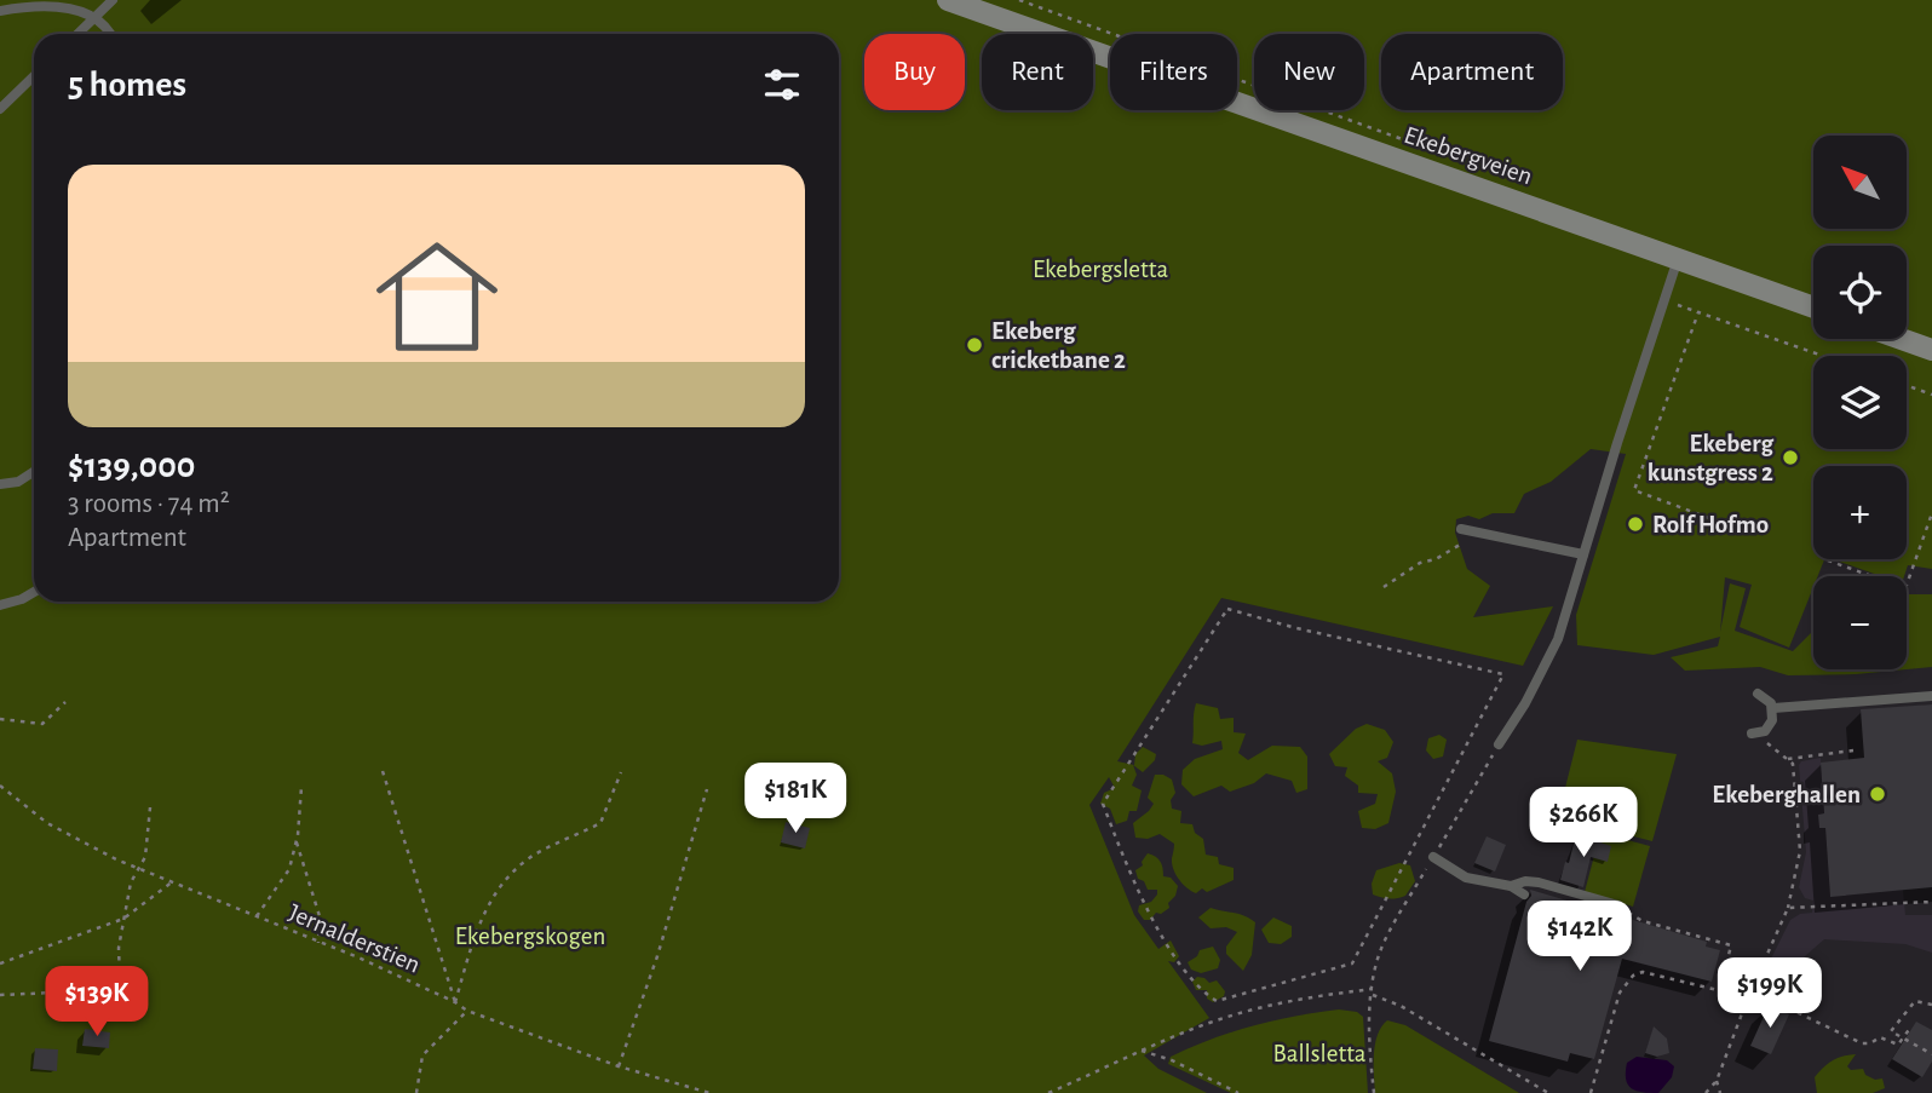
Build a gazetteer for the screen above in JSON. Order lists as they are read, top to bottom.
{
  "streets": {
    "street": ["Ekebergveien"],
    "path": ["Jernalderstien"]
  },
  "parks": ["Ekebergsletta", "Ekebergskogen", "Ballsletta"],
  "places": [
    "Ekeberg cricketbane 2",
    "Ekeberg kunstgress 2",
    "Rolf Hofmo",
    "Ekeberghallen"
  ],
  "north": "top left",
  "page": {
    "chip": [
      "Buy",
      "Rent",
      "Filters",
      "New",
      "Apartment"
    ],
    "heading": "5 homes",
    "map_buttons": ["+", "−"],
    "list": [
      {
        "name": "$139,000",
        "note": "3 rooms · 74 m² · Apartment"
      }
    ],
    "price": [
      "$181K",
      "$266K",
      "$142K",
      "$199K",
      "$139K"
    ]
  }
}
